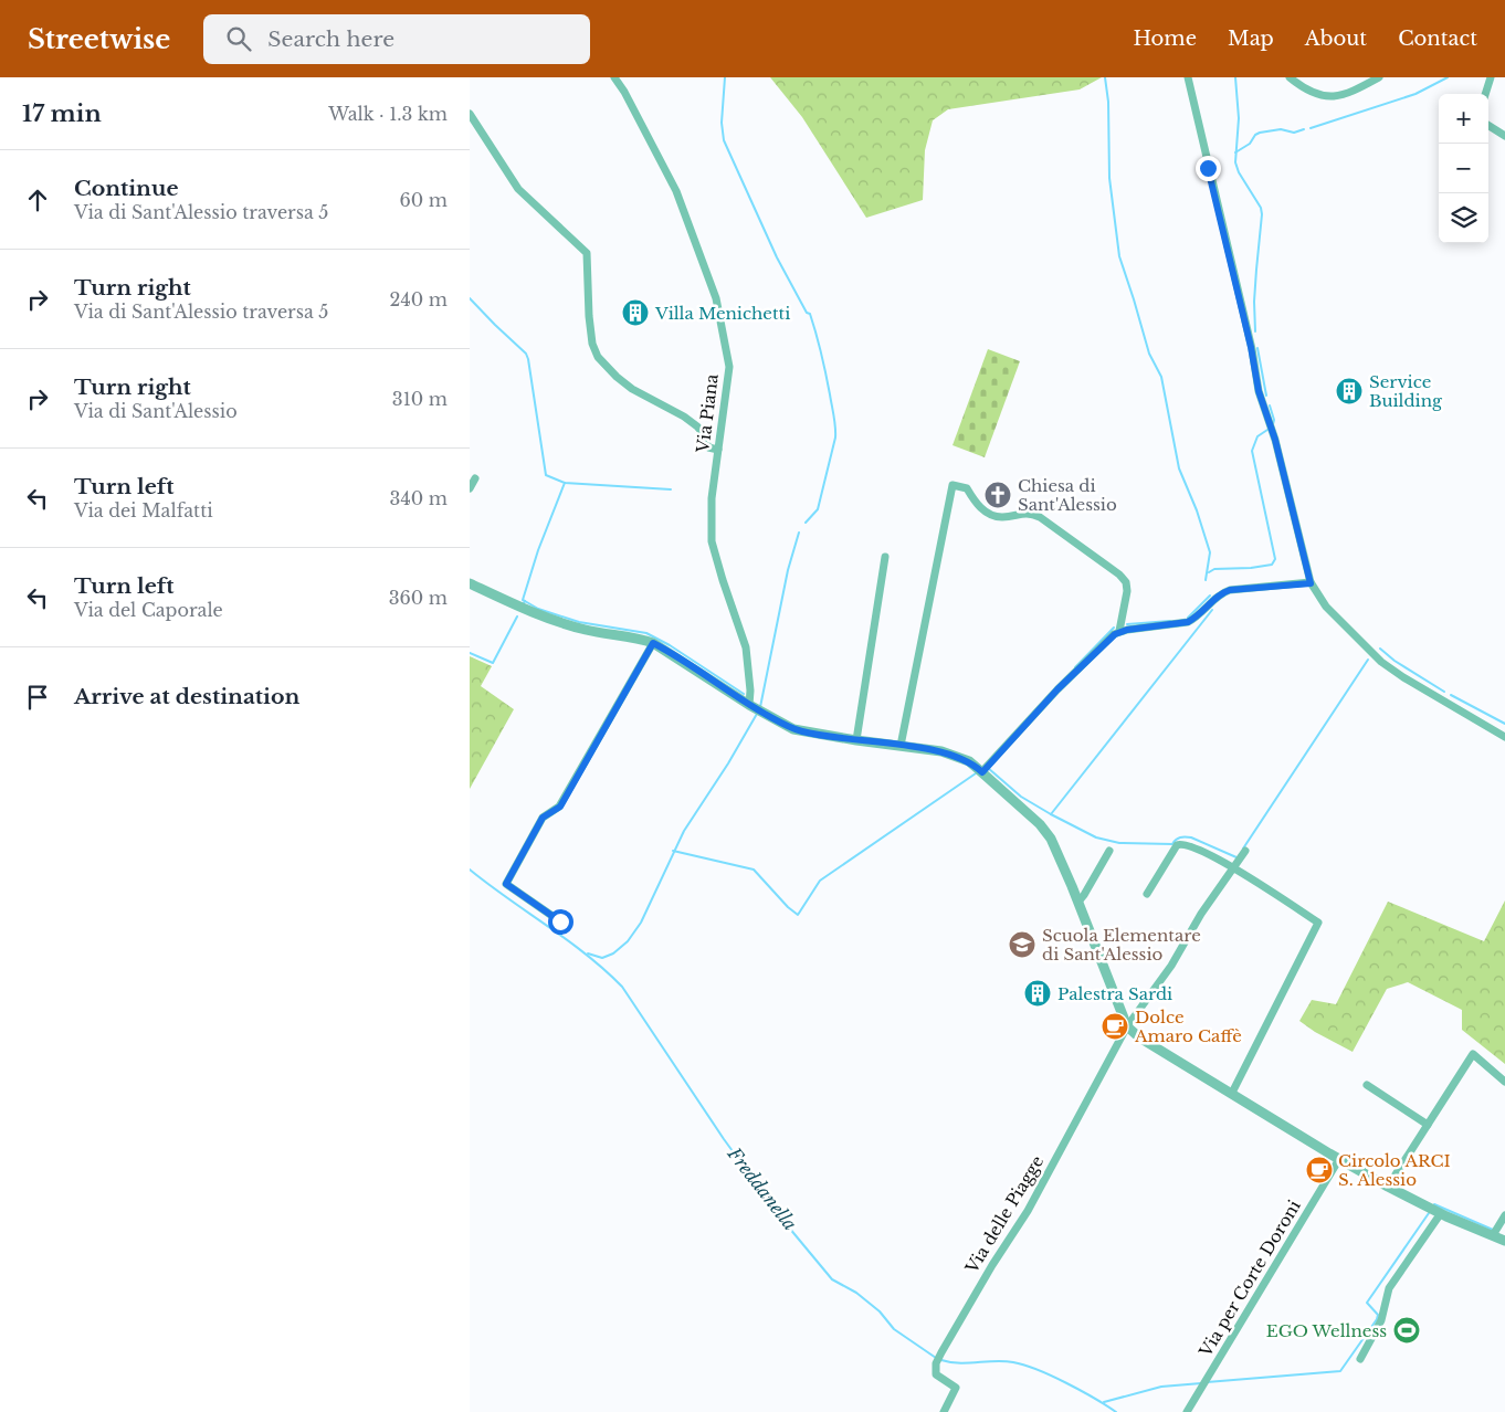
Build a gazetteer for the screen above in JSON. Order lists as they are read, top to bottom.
{
  "streets": {
    "street": ["Via Piana", "Via delle Piagge", "Via per Corte Doroni"]
  },
  "water": ["Freddanella"],
  "places": {
    "building": ["Villa Menichetti", "Service Building", "Palestra Sardi"],
    "church": ["Chiesa di Sant'Alessio"],
    "school or university": ["Scuola Elementare di Sant'Alessio"],
    "cafe": ["Dolce Amaro Caffè", "Circolo ARCI S. Alessio"],
    "sports": ["EGO Wellness"]
  },
  "page": {
    "header": "Streetwise",
    "search": "Search here",
    "nav": [
      "Home",
      "Map",
      "About",
      "Contact"
    ],
    "heading": ["17 min", "Walk · 1.3 km"],
    "map_buttons": ["+", "−"],
    "list": [
      ["Continue", "Via di Sant'Alessio traversa 5", "60 m"],
      ["Turn right", "Via di Sant'Alessio traversa 5", "240 m"],
      ["Turn right", "Via di Sant'Alessio", "310 m"],
      ["Turn left", "Via dei Malfatti", "340 m"],
      ["Turn left", "Via del Caporale", "360 m"],
      "Arrive at destination"
    ]
  }
}
